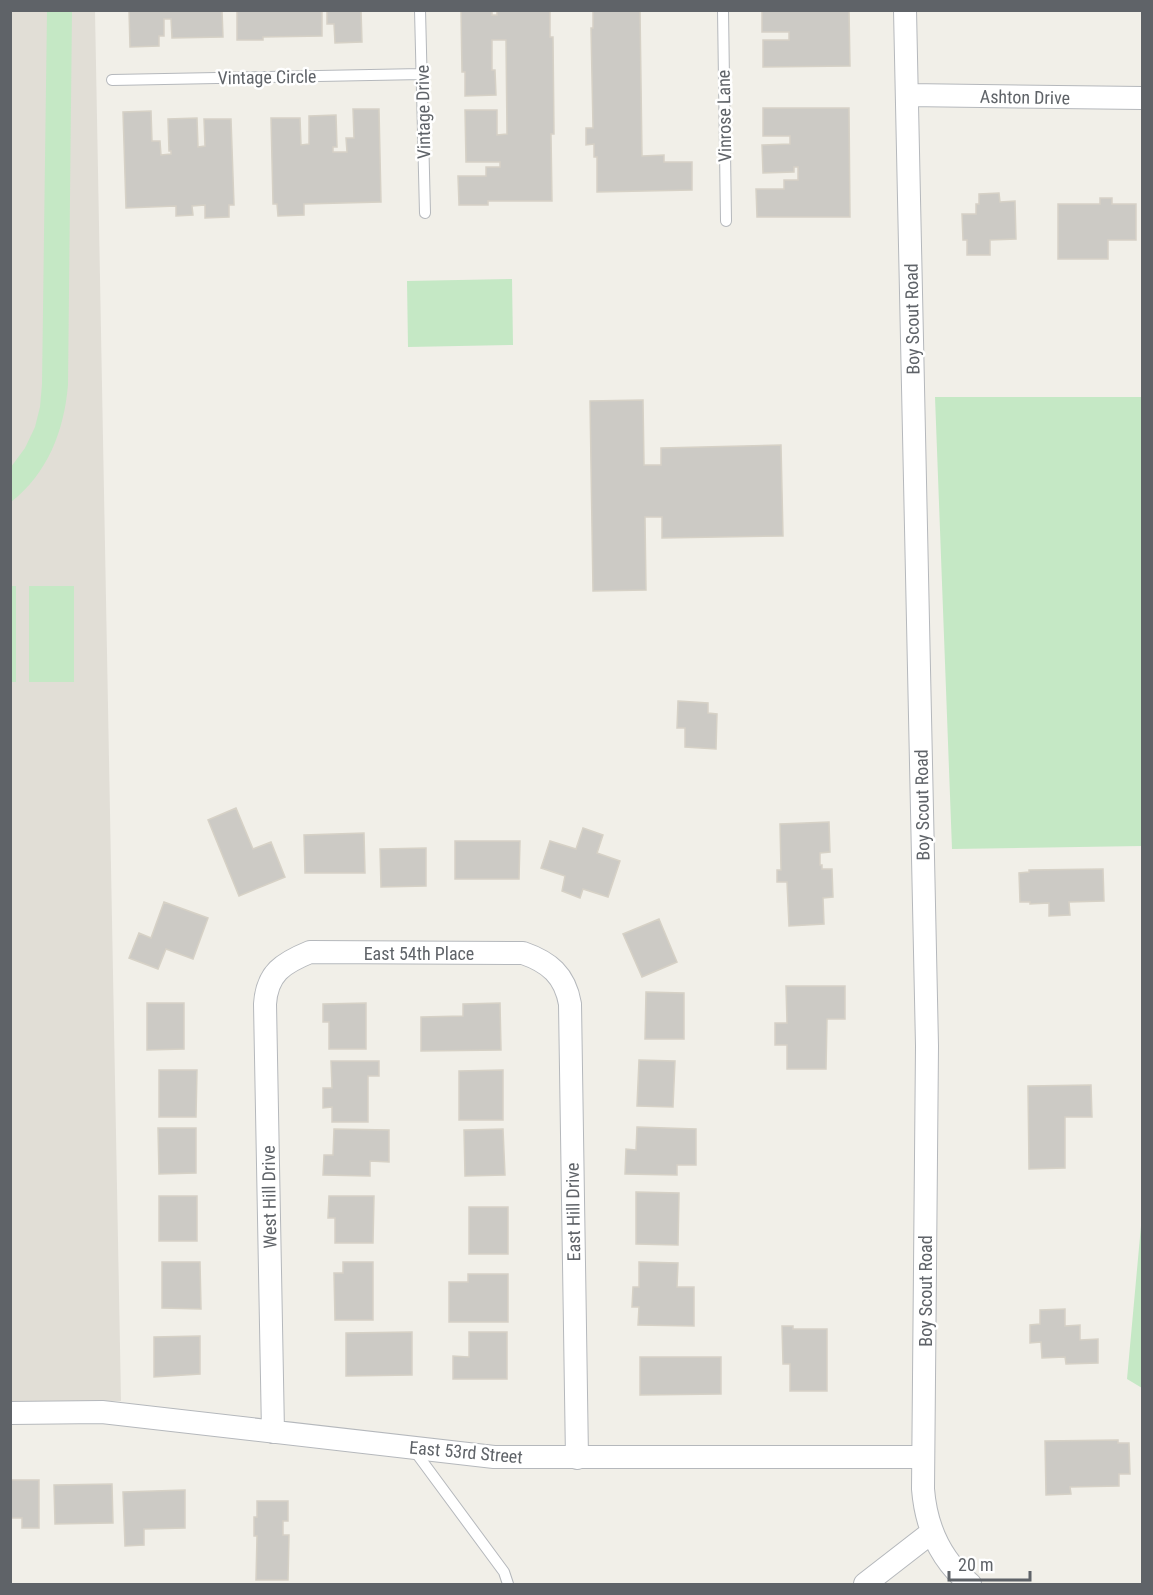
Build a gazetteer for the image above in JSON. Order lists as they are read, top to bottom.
{
  "streets": {
    "street": [
      "Ashton Drive",
      "Boy Scout Road",
      "East 54th Place",
      "West Hill Drive",
      "East Hill Drive",
      "East 53rd Street"
    ],
    "lane": ["Vintage Circle", "Vintage Drive", "Vinrose Lane"]
  },
  "crossings": [
    ["Vintage Circle", "Vintage Drive"],
    ["Ashton Drive", "Boy Scout Road"],
    ["Boy Scout Road", "East 53rd Street"],
    ["East 54th Place", "West Hill Drive"],
    ["East 54th Place", "East Hill Drive"],
    ["West Hill Drive", "East 53rd Street"],
    ["East Hill Drive", "East 53rd Street"]
  ],
  "scale_bar": "20 m"
}
